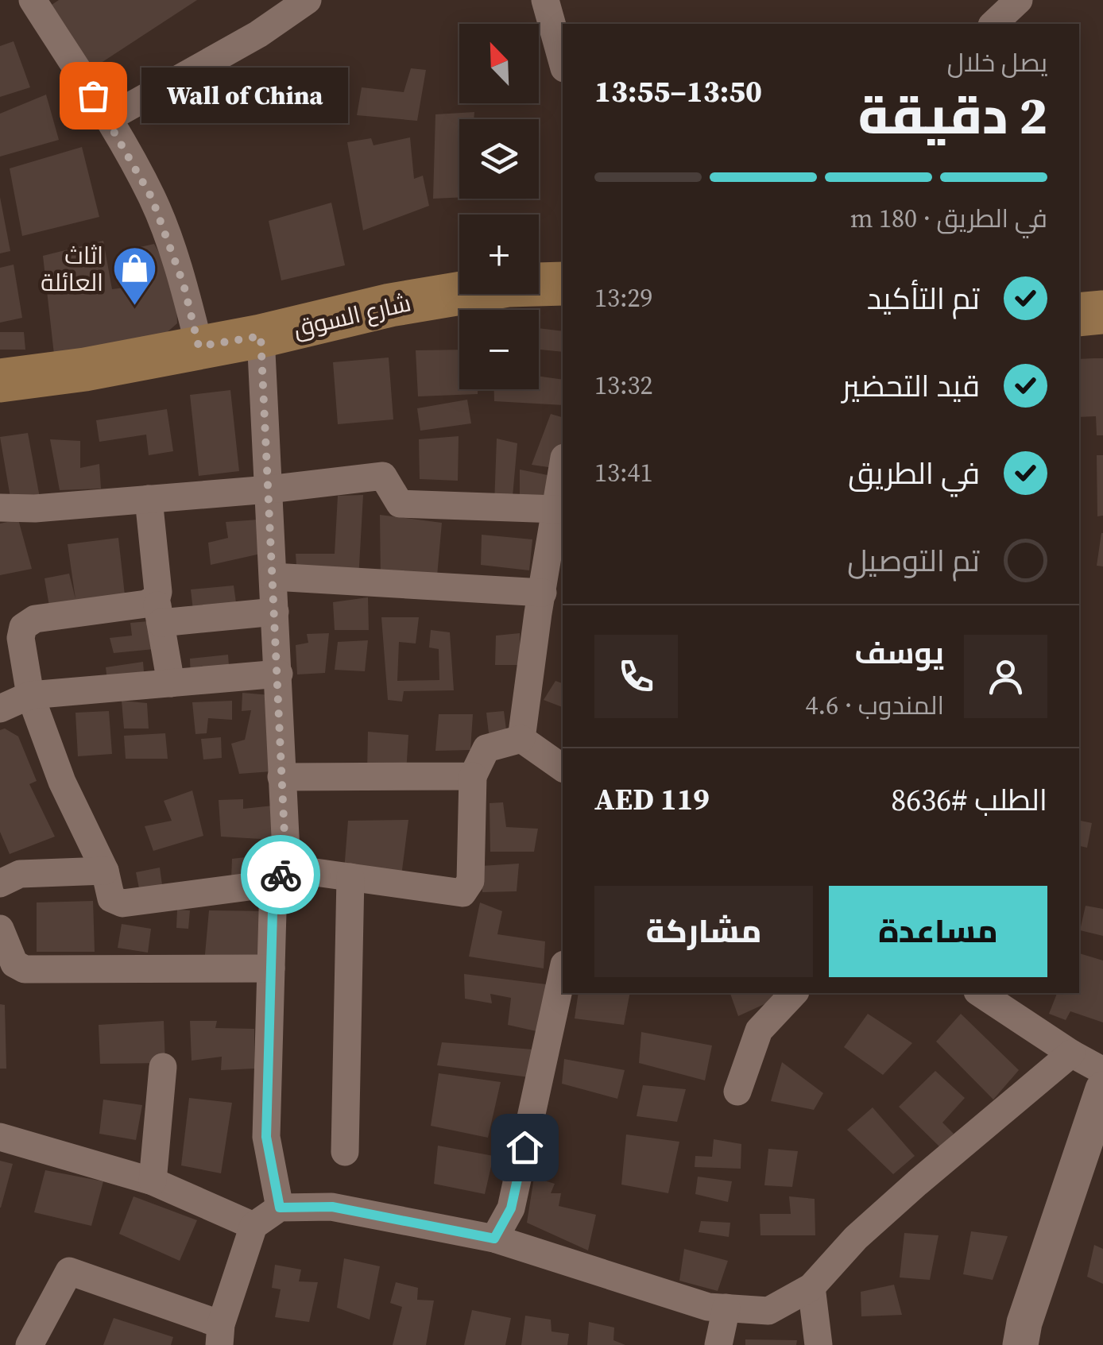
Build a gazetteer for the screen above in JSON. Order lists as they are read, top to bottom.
{
  "streets": {
    "main road": ["شارع السوق"]
  },
  "places": {
    "other": ["Wall of China"],
    "shop": ["اثاث العائلة"]
  },
  "north": "top left",
  "page": {
    "map_buttons": ["+", "−"],
    "heading": ["2 دقيقة", "يصل خلال", "13:50–13:55"],
    "panel": [
      "يوسف",
      "المندوب · 4.6",
      "الطلب #8636",
      "AED 119"
    ],
    "bubble": "Wall of China",
    "bar": "في الطريق · 180 m",
    "list": [
      ["تم التأكيد", "13:29"],
      ["قيد التحضير", "13:32"],
      ["في الطريق", "13:41"],
      "تم التوصيل"
    ],
    "buttons": ["مساعدة", "مشاركة"]
  }
}
